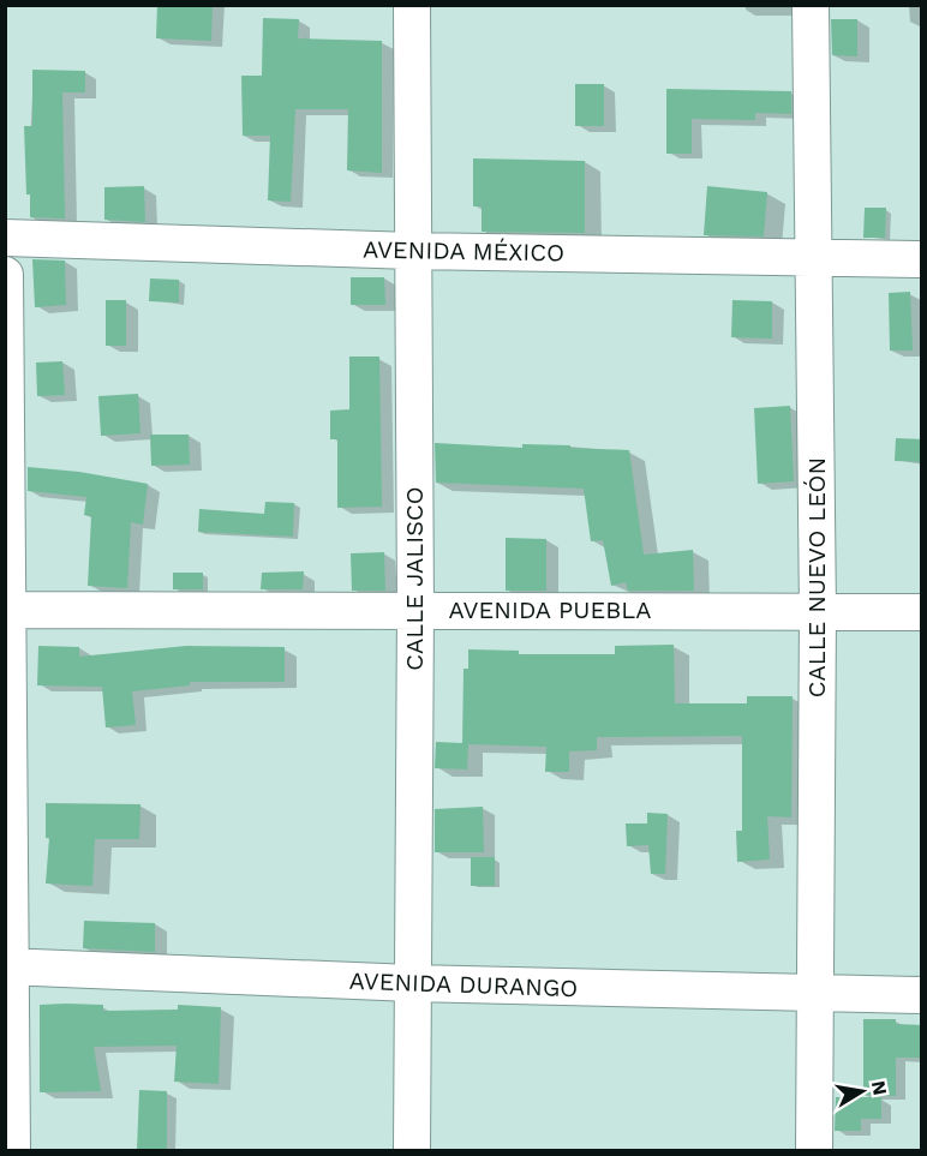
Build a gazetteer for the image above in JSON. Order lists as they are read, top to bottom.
{
  "streets": {
    "street": [
      "AVENIDA MÉXICO",
      "CALLE NUEVO LEÓN",
      "CALLE JALISCO",
      "AVENIDA PUEBLA",
      "AVENIDA DURANGO"
    ]
  },
  "crossings": [
    ["AVENIDA MÉXICO", "CALLE NUEVO LEÓN"],
    ["AVENIDA MÉXICO", "CALLE JALISCO"],
    ["CALLE NUEVO LEÓN", "AVENIDA PUEBLA"],
    ["CALLE NUEVO LEÓN", "AVENIDA DURANGO"],
    ["CALLE JALISCO", "AVENIDA PUEBLA"],
    ["CALLE JALISCO", "AVENIDA DURANGO"]
  ],
  "north": "right"
}
